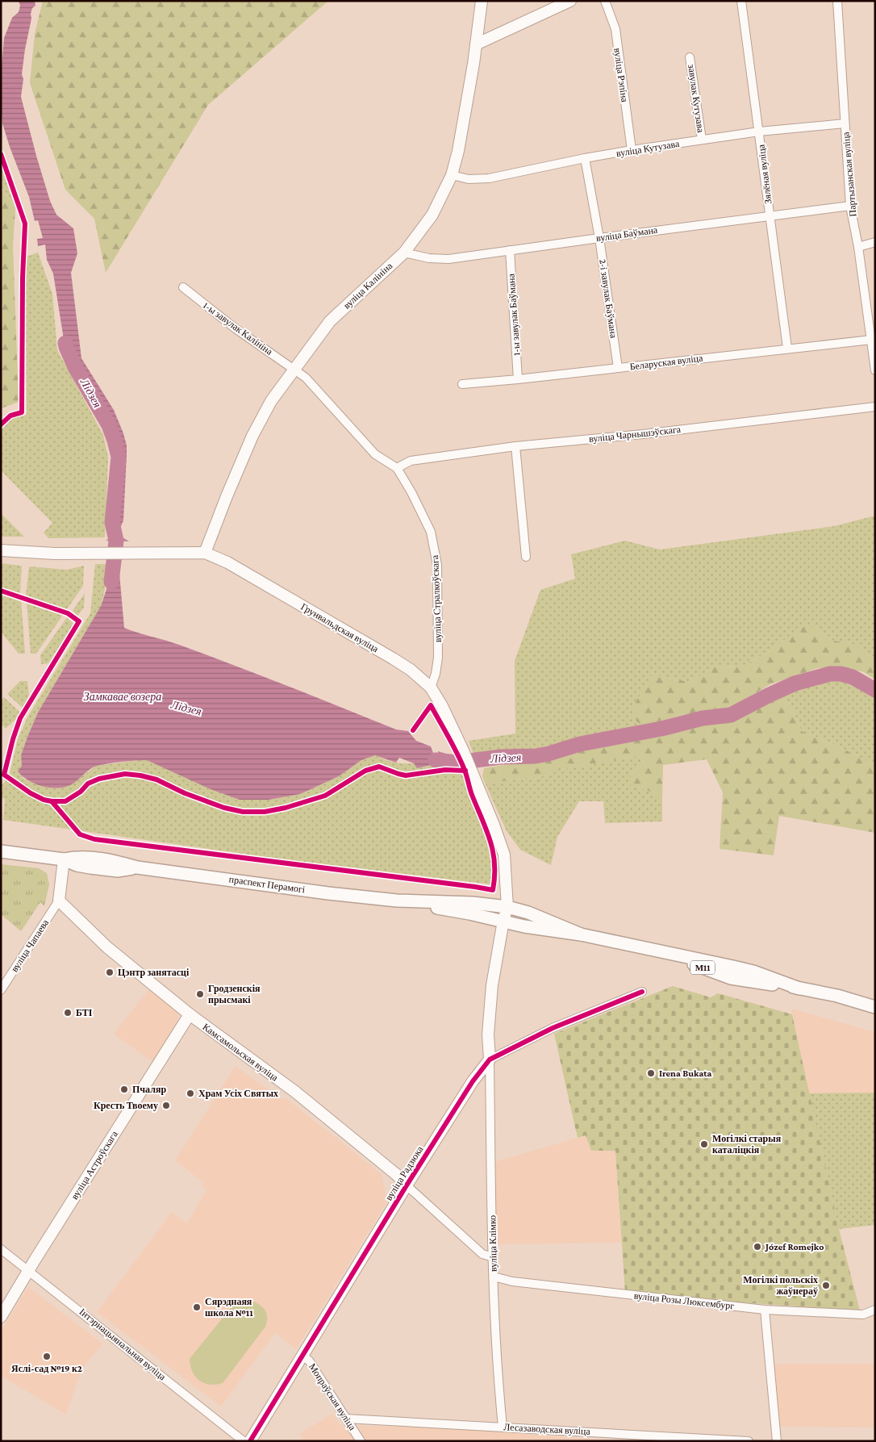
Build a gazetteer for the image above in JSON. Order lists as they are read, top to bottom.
{
  "streets": {
    "main road": ["праспект Перамогі", "М11"],
    "street": [
      "вуліца Рэпіна",
      "завулак Кутузава",
      "вуліца Кутузава",
      "Зялёная вуліца",
      "Партызанская вуліца",
      "вуліца Баўмана",
      "вуліца Калініна",
      "2-і завулак Баўмана",
      "1-ы завулак Баўмана",
      "1-ы завулак Калініна",
      "Беларуская вуліца",
      "вуліца Чарнышэўскага",
      "вуліца Стралкоўскага",
      "Грунвальдская вуліца",
      "вуліца Чапаева",
      "Камсамольская вуліца",
      "вуліца Астроўскага",
      "вуліца Радзюка",
      "вуліца Клімко",
      "вуліца Розы Люксембург",
      "Інтэрнацыянальная вуліца",
      "Мопраўская вуліца",
      "Лесазаводская вуліца"
    ]
  },
  "crossings": [
    ["вуліца Рэпіна", "вуліца Кутузава"],
    ["завулак Кутузава", "вуліца Кутузава"],
    ["вуліца Кутузава", "Зялёная вуліца"],
    ["вуліца Кутузава", "Партызанская вуліца"],
    ["вуліца Кутузава", "вуліца Калініна"],
    ["вуліца Кутузава", "2-і завулак Баўмана"],
    ["Зялёная вуліца", "вуліца Баўмана"],
    ["Зялёная вуліца", "Беларуская вуліца"],
    ["Партызанская вуліца", "вуліца Баўмана"],
    ["Партызанская вуліца", "Беларуская вуліца"],
    ["вуліца Баўмана", "вуліца Калініна"],
    ["вуліца Баўмана", "2-і завулак Баўмана"],
    ["вуліца Баўмана", "1-ы завулак Баўмана"],
    ["вуліца Калініна", "1-ы завулак Калініна"],
    ["вуліца Калініна", "вуліца Стралкоўскага"],
    ["вуліца Калініна", "Грунвальдская вуліца"],
    ["2-і завулак Баўмана", "Беларуская вуліца"],
    ["1-ы завулак Баўмана", "Беларуская вуліца"],
    ["1-ы завулак Калініна", "вуліца Стралкоўскага"],
    ["вуліца Чарнышэўскага", "вуліца Стралкоўскага"],
    ["вуліца Стралкоўскага", "Грунвальдская вуліца"],
    ["Грунвальдская вуліца", "праспект Перамогі"],
    ["Грунвальдская вуліца", "вуліца Радзюка"],
    ["Грунвальдская вуліца", "вуліца Клімко"],
    ["вуліца Чапаева", "Камсамольская вуліца"],
    ["Камсамольская вуліца", "вуліца Астроўскага"],
    ["Камсамольская вуліца", "вуліца Радзюка"],
    ["Камсамольская вуліца", "вуліца Клімко"],
    ["вуліца Астроўскага", "Інтэрнацыянальная вуліца"],
    ["вуліца Радзюка", "вуліца Клімко"],
    ["вуліца Радзюка", "Мопраўская вуліца"],
    ["вуліца Клімко", "вуліца Розы Люксембург"],
    ["вуліца Клімко", "Лесазаводская вуліца"],
    ["Мопраўская вуліца", "Лесазаводская вуліца"]
  ],
  "water": ["Лідзея", "Замкавае возера"],
  "places": [
    "Цэнтр занятасці",
    "Гродзенскія прысмакі",
    "БТІ",
    "Irena Bukata",
    "Пчаляр",
    "Храм Усіх Святых",
    "Кресть Твоему",
    "Могілкі старыя каталіцкія",
    "Józef Romejko",
    "Могілкі польскіх жаўнераў",
    "Сярэднаяя школа №11",
    "Яслі-сад №19 к2"
  ]
}
